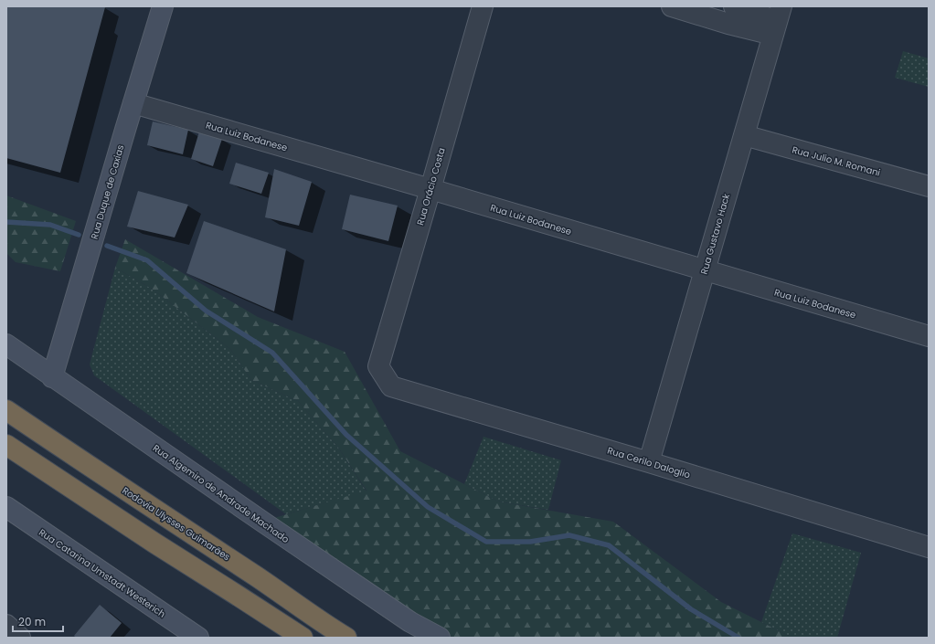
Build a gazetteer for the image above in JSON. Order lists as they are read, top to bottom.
{
  "streets": {
    "highway": ["Rodovia Ulysses Guimarães"],
    "street": [
      "Rua Luiz Bodanese",
      "Rua Julio M. Romani",
      "Rua Orácio Costa",
      "Rua Duque de Caxias",
      "Rua Gustavo Hack",
      "Rua Cerilo Daloglio",
      "Rua Algemiro de Andrade Machado",
      "Rua Catarina Umstadt Westerich"
    ]
  },
  "crossings": [
    ["Rua Luiz Bodanese", "Rua Orácio Costa"],
    ["Rua Luiz Bodanese", "Rua Duque de Caxias"],
    ["Rua Luiz Bodanese", "Rua Gustavo Hack"],
    ["Rua Julio M. Romani", "Rua Gustavo Hack"],
    ["Rua Orácio Costa", "Rua Cerilo Daloglio"],
    ["Rua Duque de Caxias", "Rua Algemiro de Andrade Machado"],
    ["Rua Gustavo Hack", "Rua Cerilo Daloglio"]
  ],
  "scale_bar": "20 m"
}
